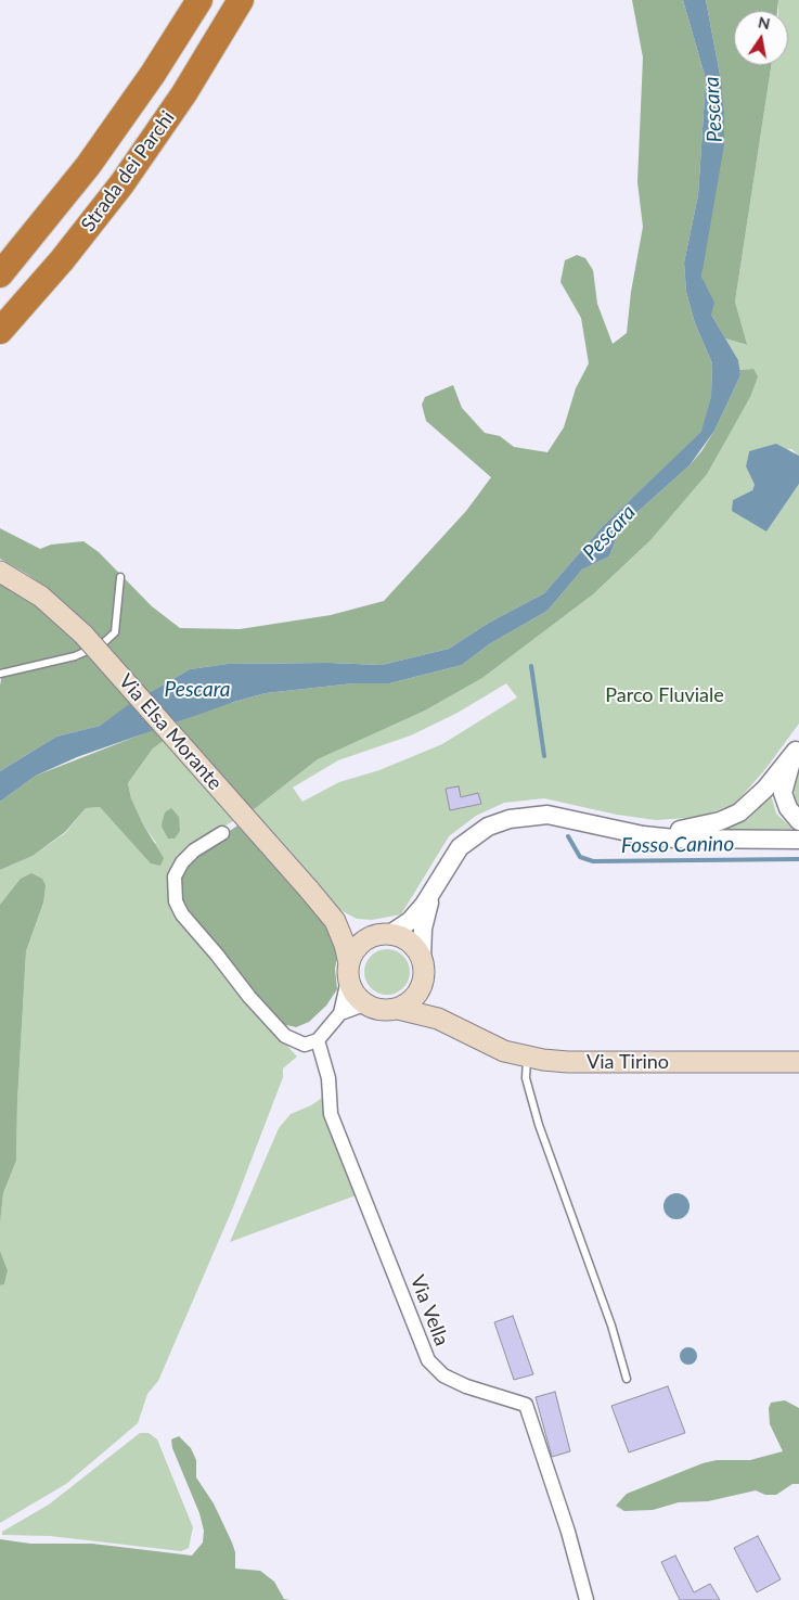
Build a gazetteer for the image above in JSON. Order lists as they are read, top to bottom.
{
  "streets": {
    "highway": ["Strada dei Parchi"],
    "main road": ["Via Elsa Morante", "Via Tirino"],
    "street": ["Via Vella"]
  },
  "crossings": [
    ["Via Elsa Morante", "Via Tirino"]
  ],
  "water": ["Pescara", "Fosso Canino"],
  "parks": ["Parco Fluviale"],
  "north": "top"
}
